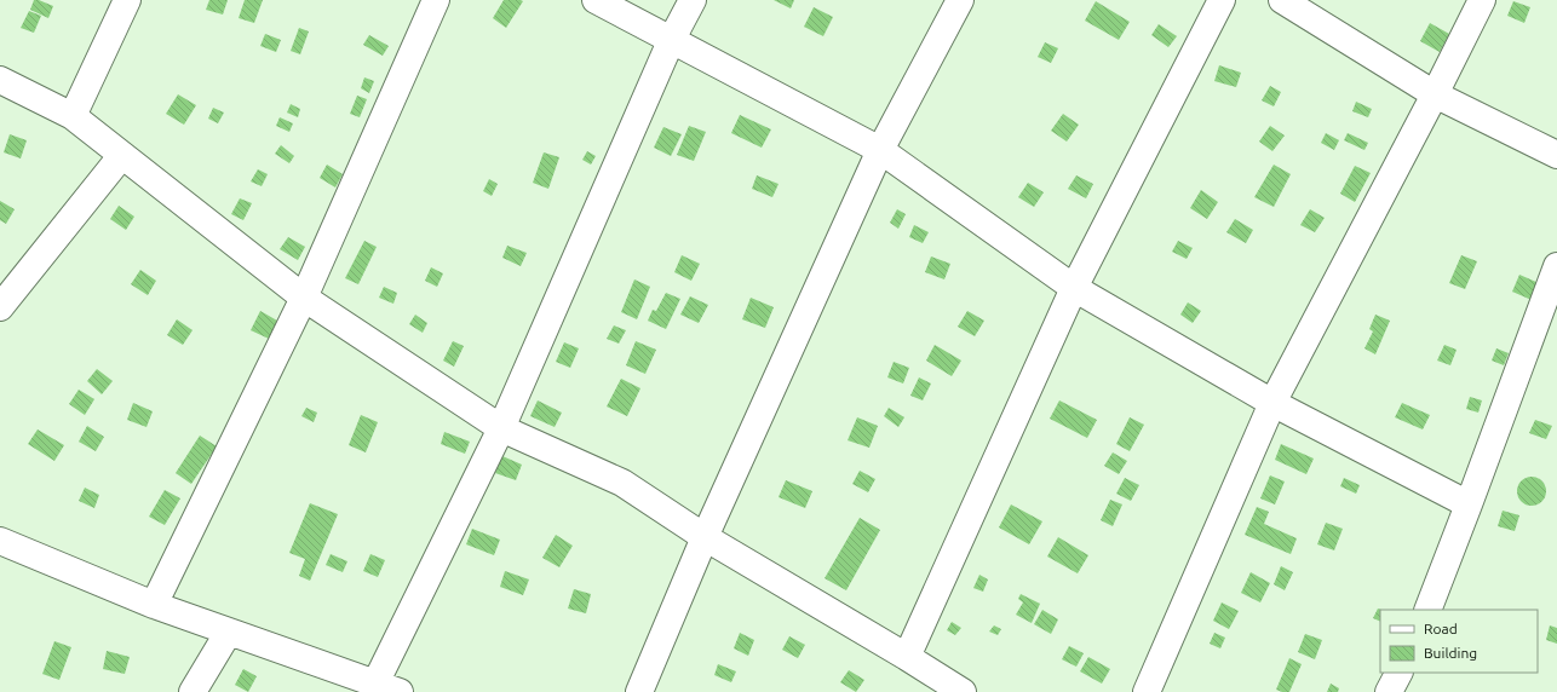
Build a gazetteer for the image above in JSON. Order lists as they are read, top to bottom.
{
  "legend": ["Road", "Building"]
}
